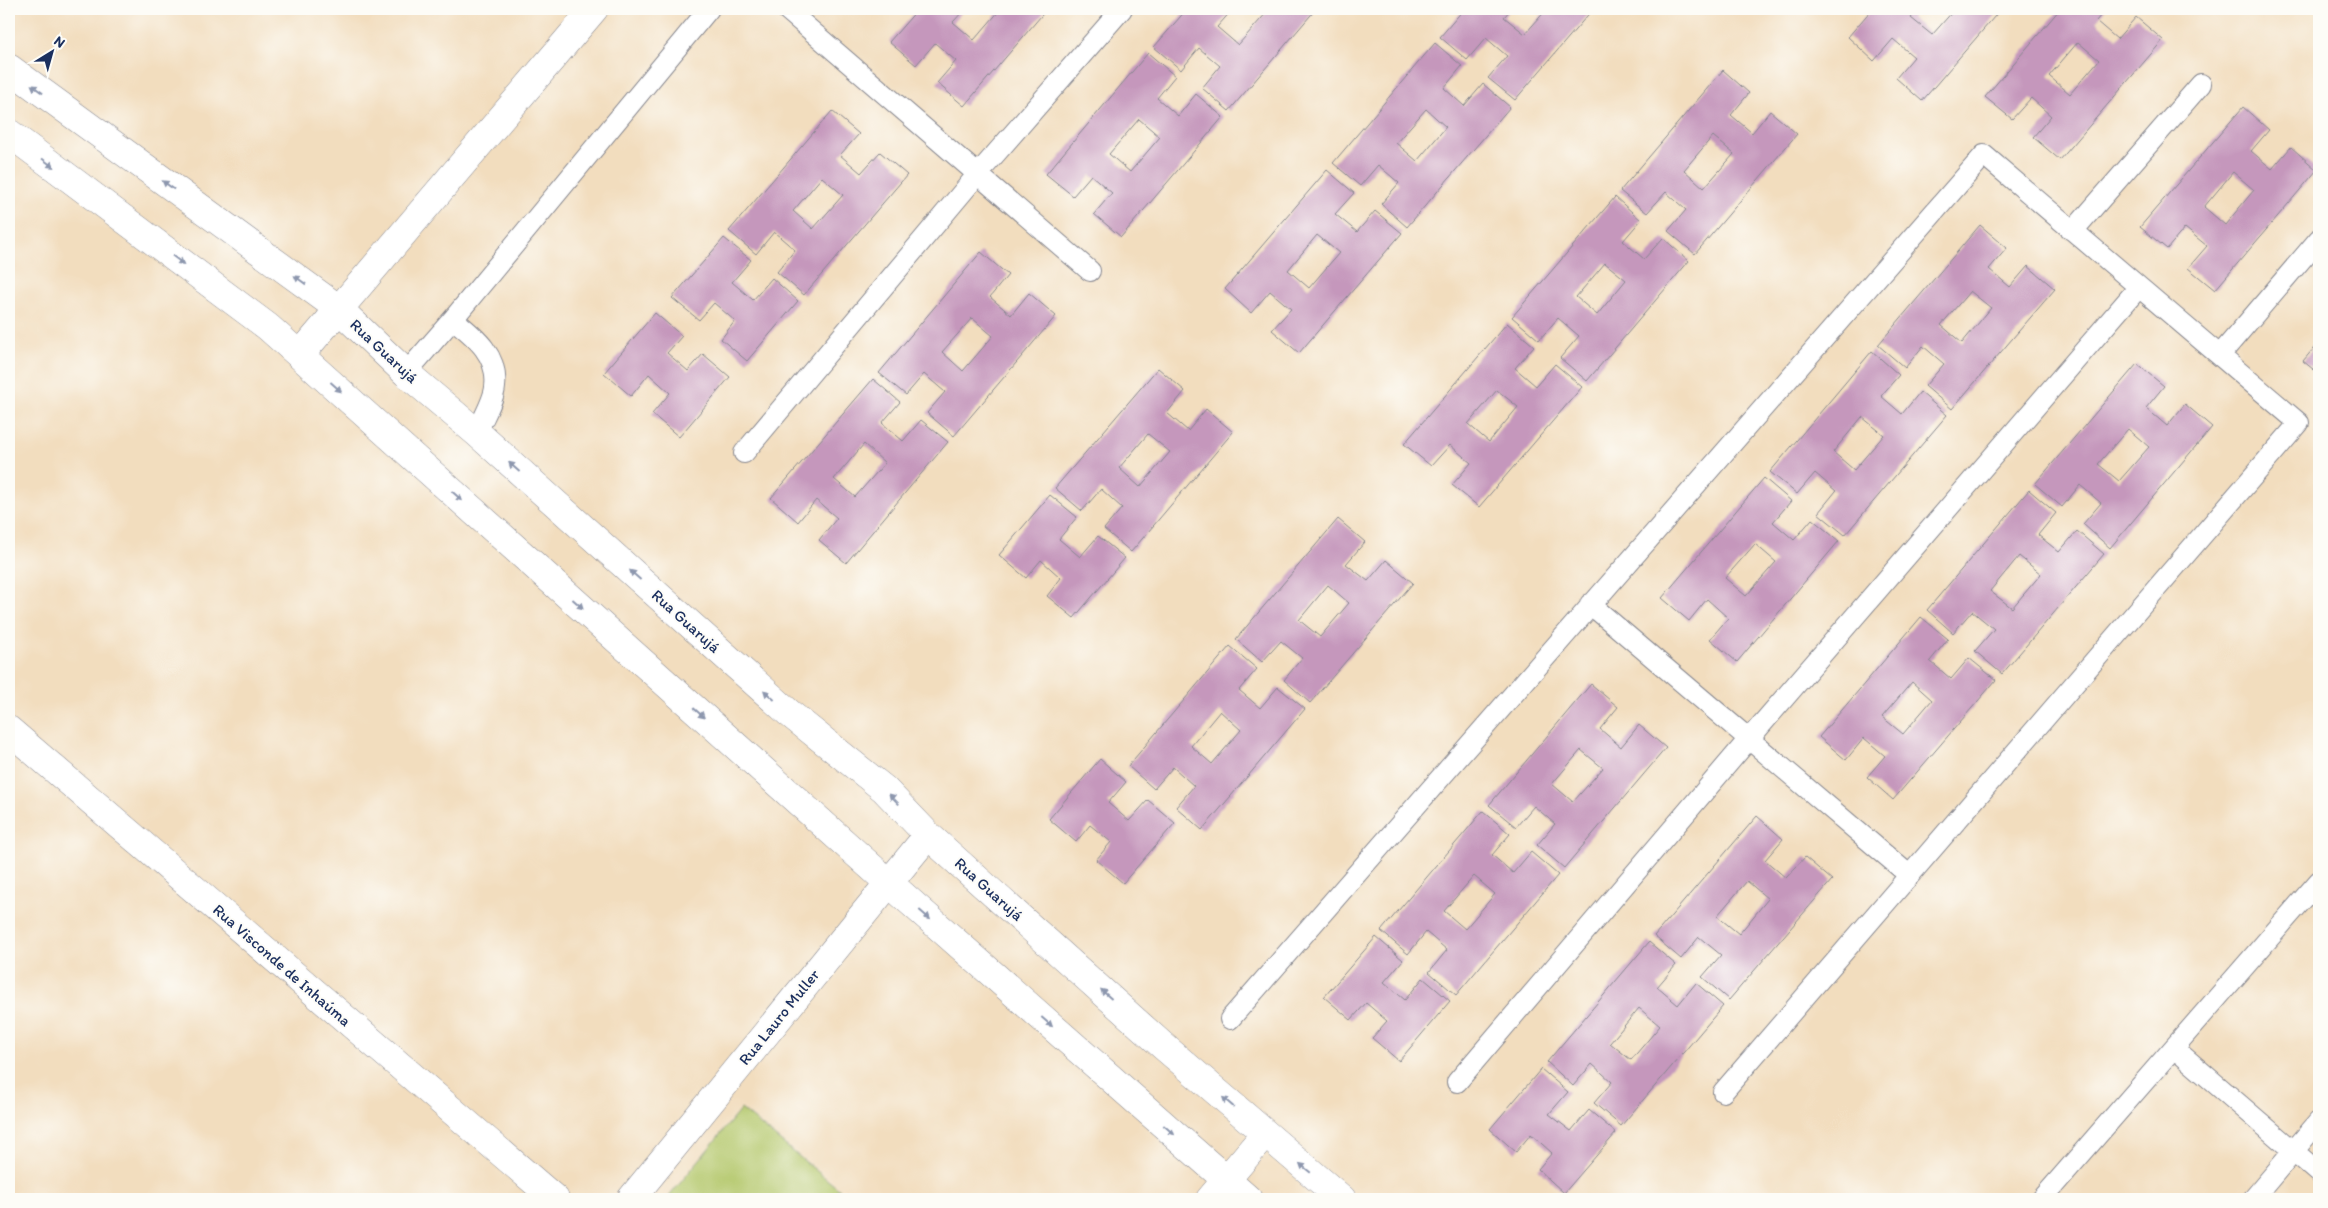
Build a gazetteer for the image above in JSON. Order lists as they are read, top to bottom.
{
  "streets": {
    "street": ["Rua Guarujá", "Rua Visconde de Inhaúma", "Rua Lauro Muller"]
  },
  "crossings": [
    ["Rua Guarujá", "Rua Lauro Muller"]
  ],
  "north": "top right"
}
